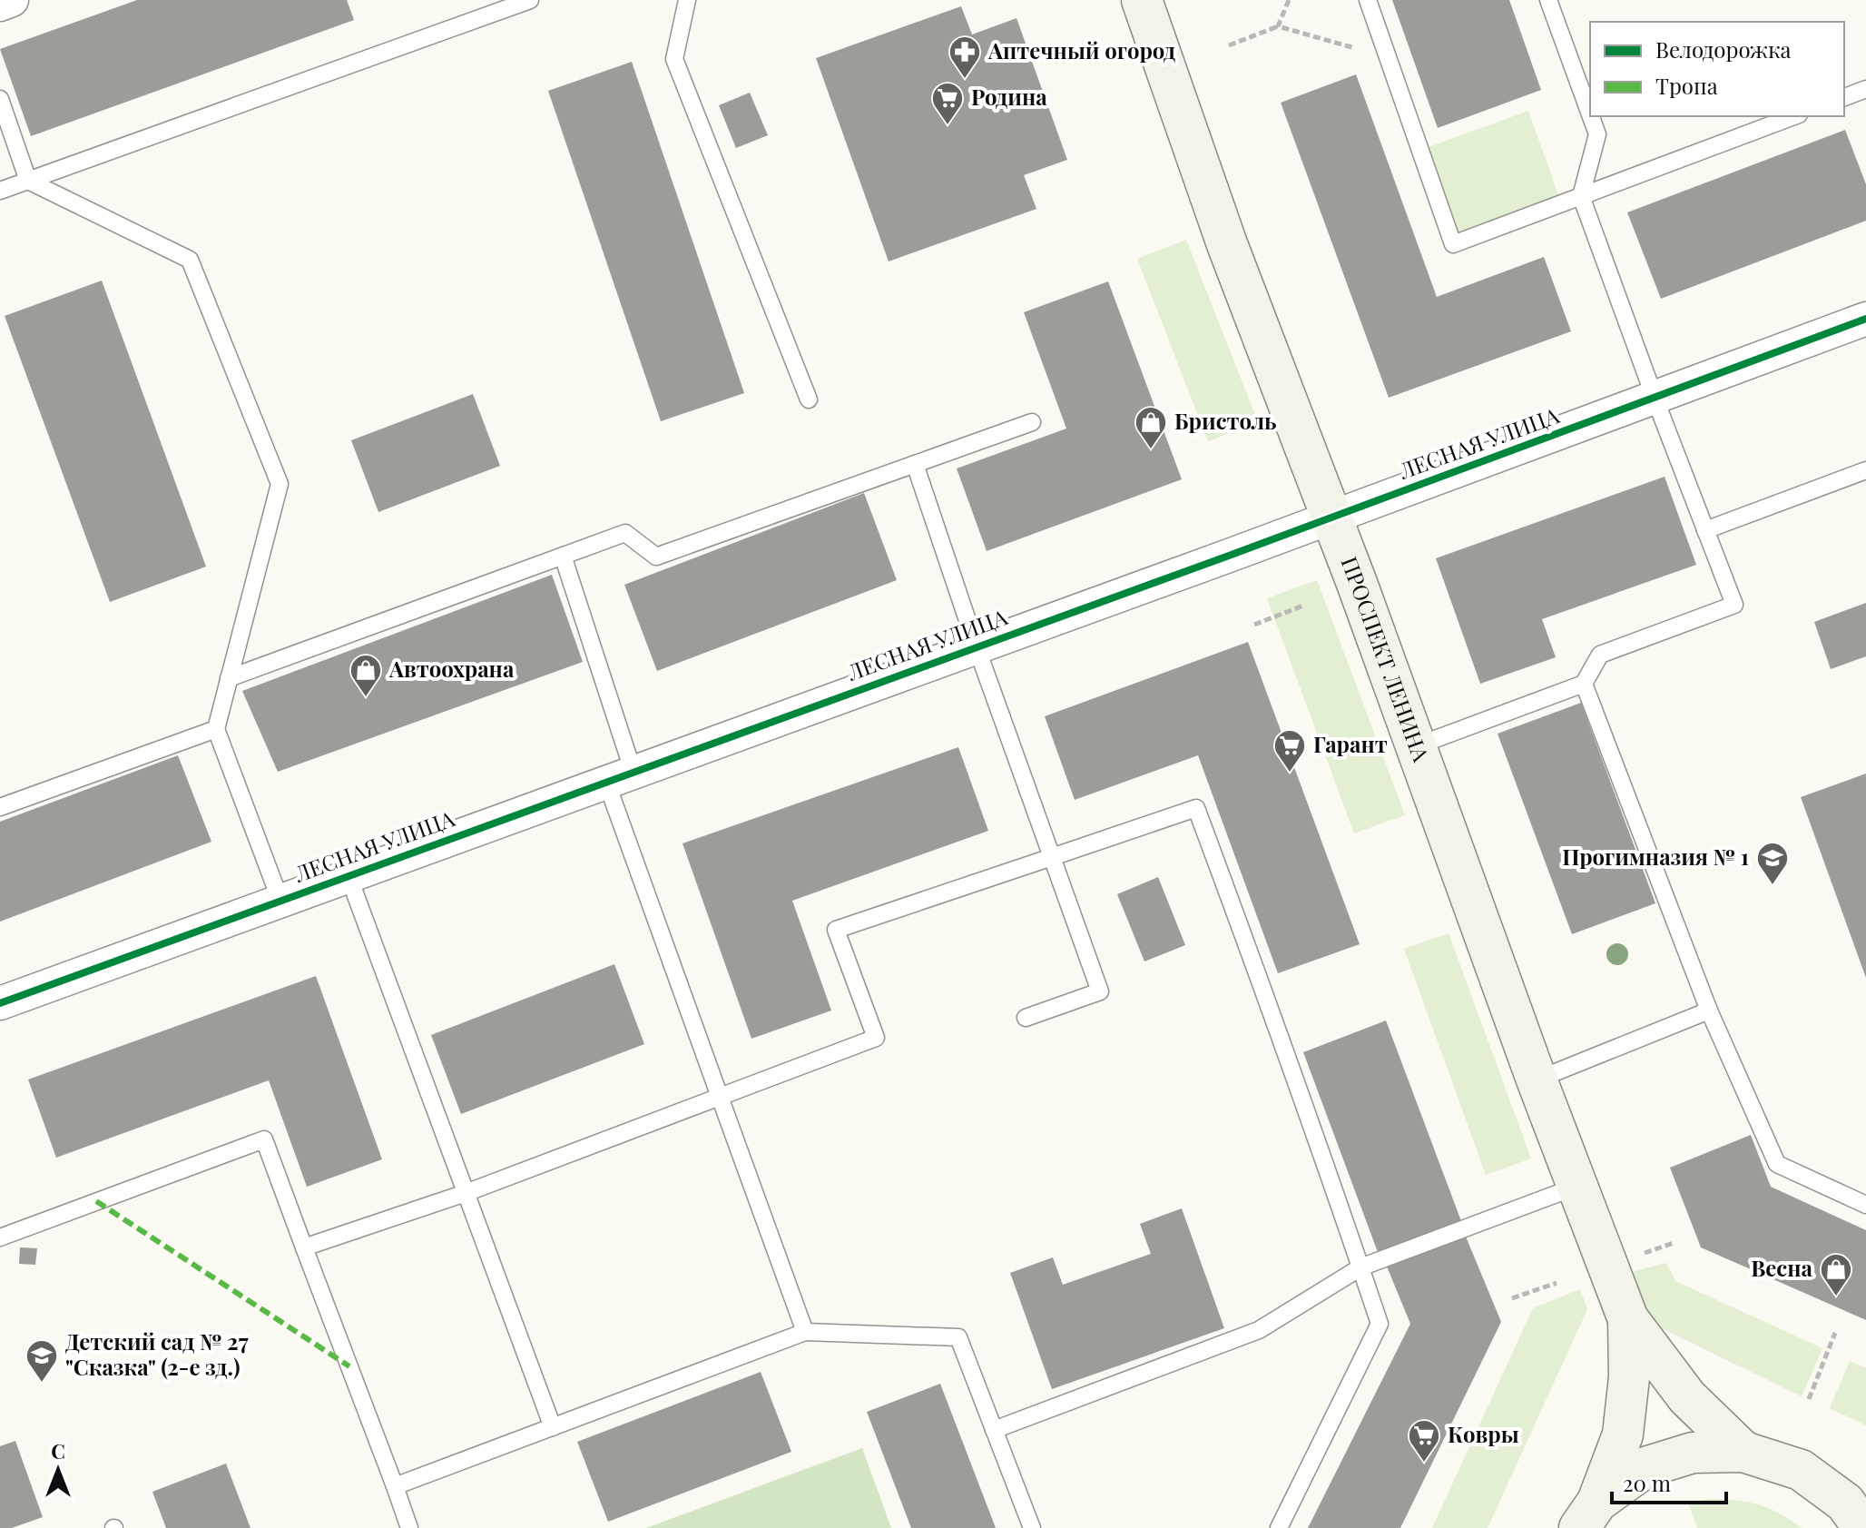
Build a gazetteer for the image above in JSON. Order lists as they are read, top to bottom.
{
  "streets": {
    "main road": ["ПРОСПЕКТ ЛЕНИНА"],
    "street": ["ЛЕСНАЯ УЛИЦА"]
  },
  "crossings": [
    ["ЛЕСНАЯ УЛИЦА", "ПРОСПЕКТ ЛЕНИНА"]
  ],
  "places": {
    "pharmacy": ["Аптечный огород"],
    "supermarket": ["Родина", "Гарант", "Ковры"],
    "shop": ["Бристоль", "Автоохрана", "Весна"],
    "school or university": ["Прогимназия № 1", "Детский сад № 27 \"Сказка\" (2-е зд.)"]
  },
  "legend": ["Велодорожка", "Тропа"],
  "scale_bar": "20 m",
  "north": "top"
}
